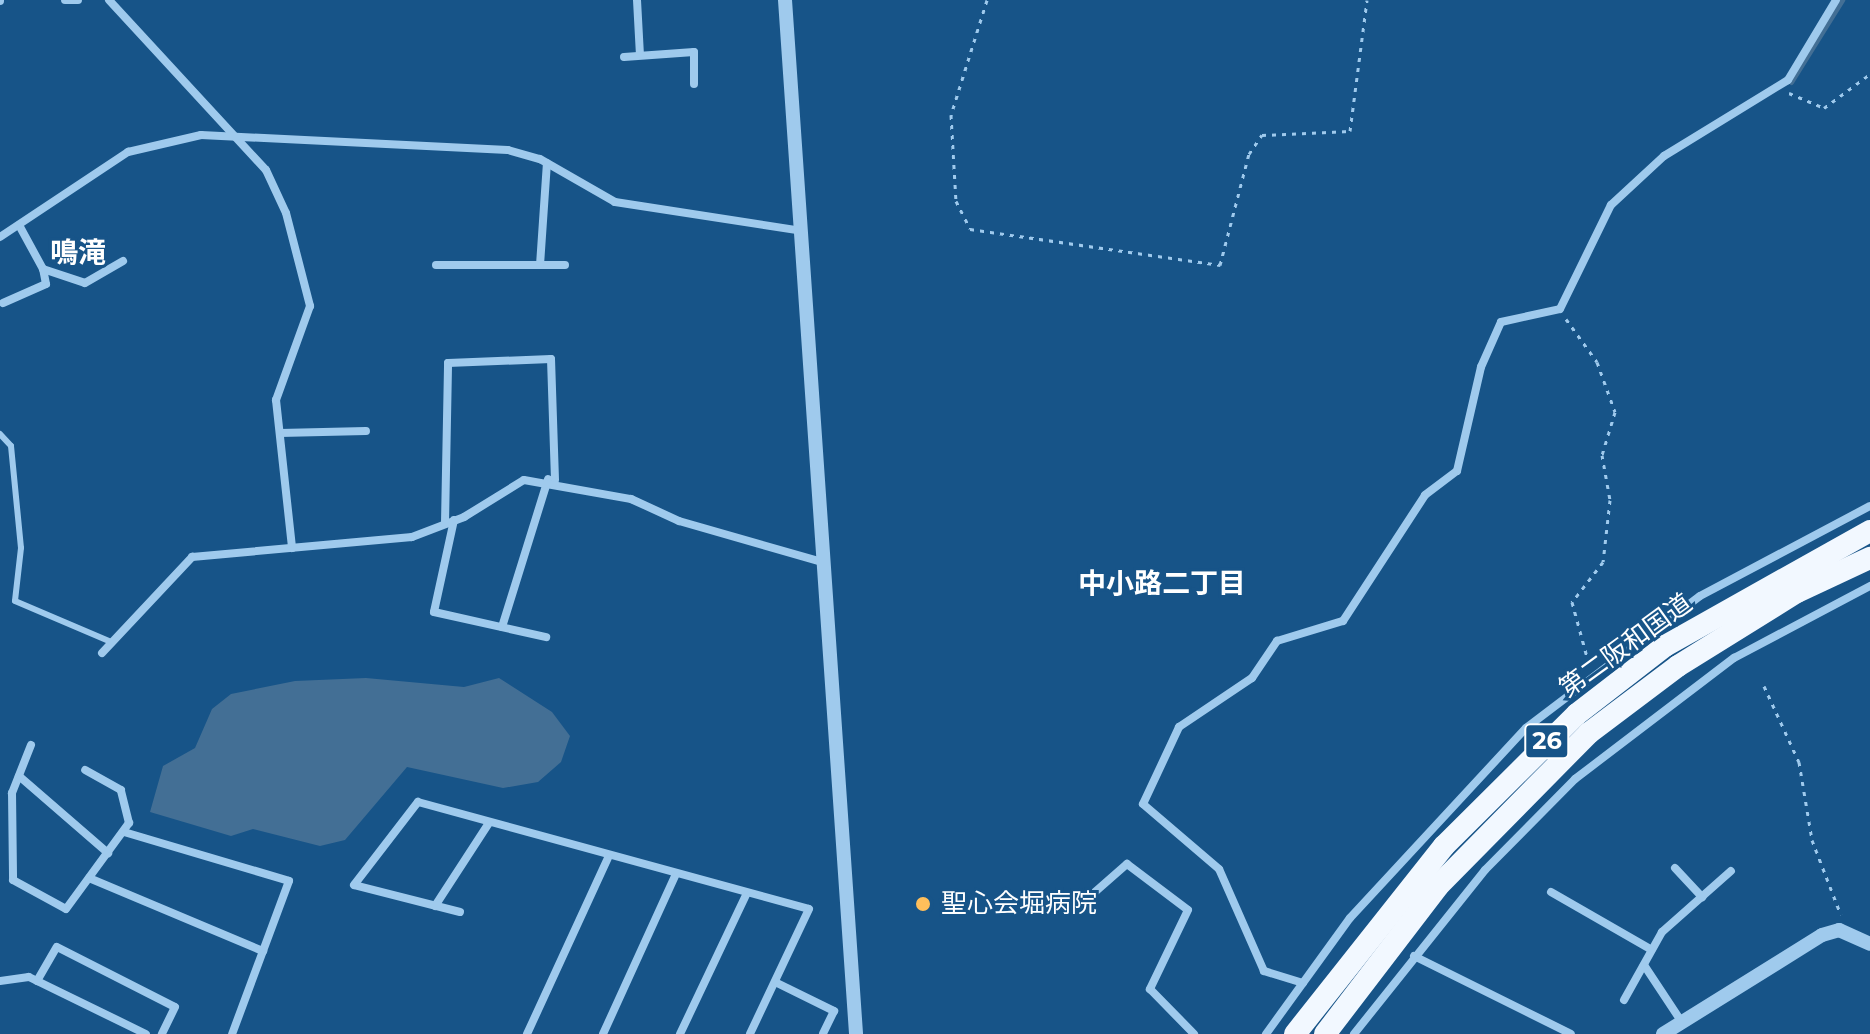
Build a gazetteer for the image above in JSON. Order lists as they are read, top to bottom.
{
  "streets": {
    "highway": ["第二阪和国道", "26"]
  },
  "districts": ["鳴滝", "中小路二丁目"],
  "places": ["聖心会堀病院"]
}
